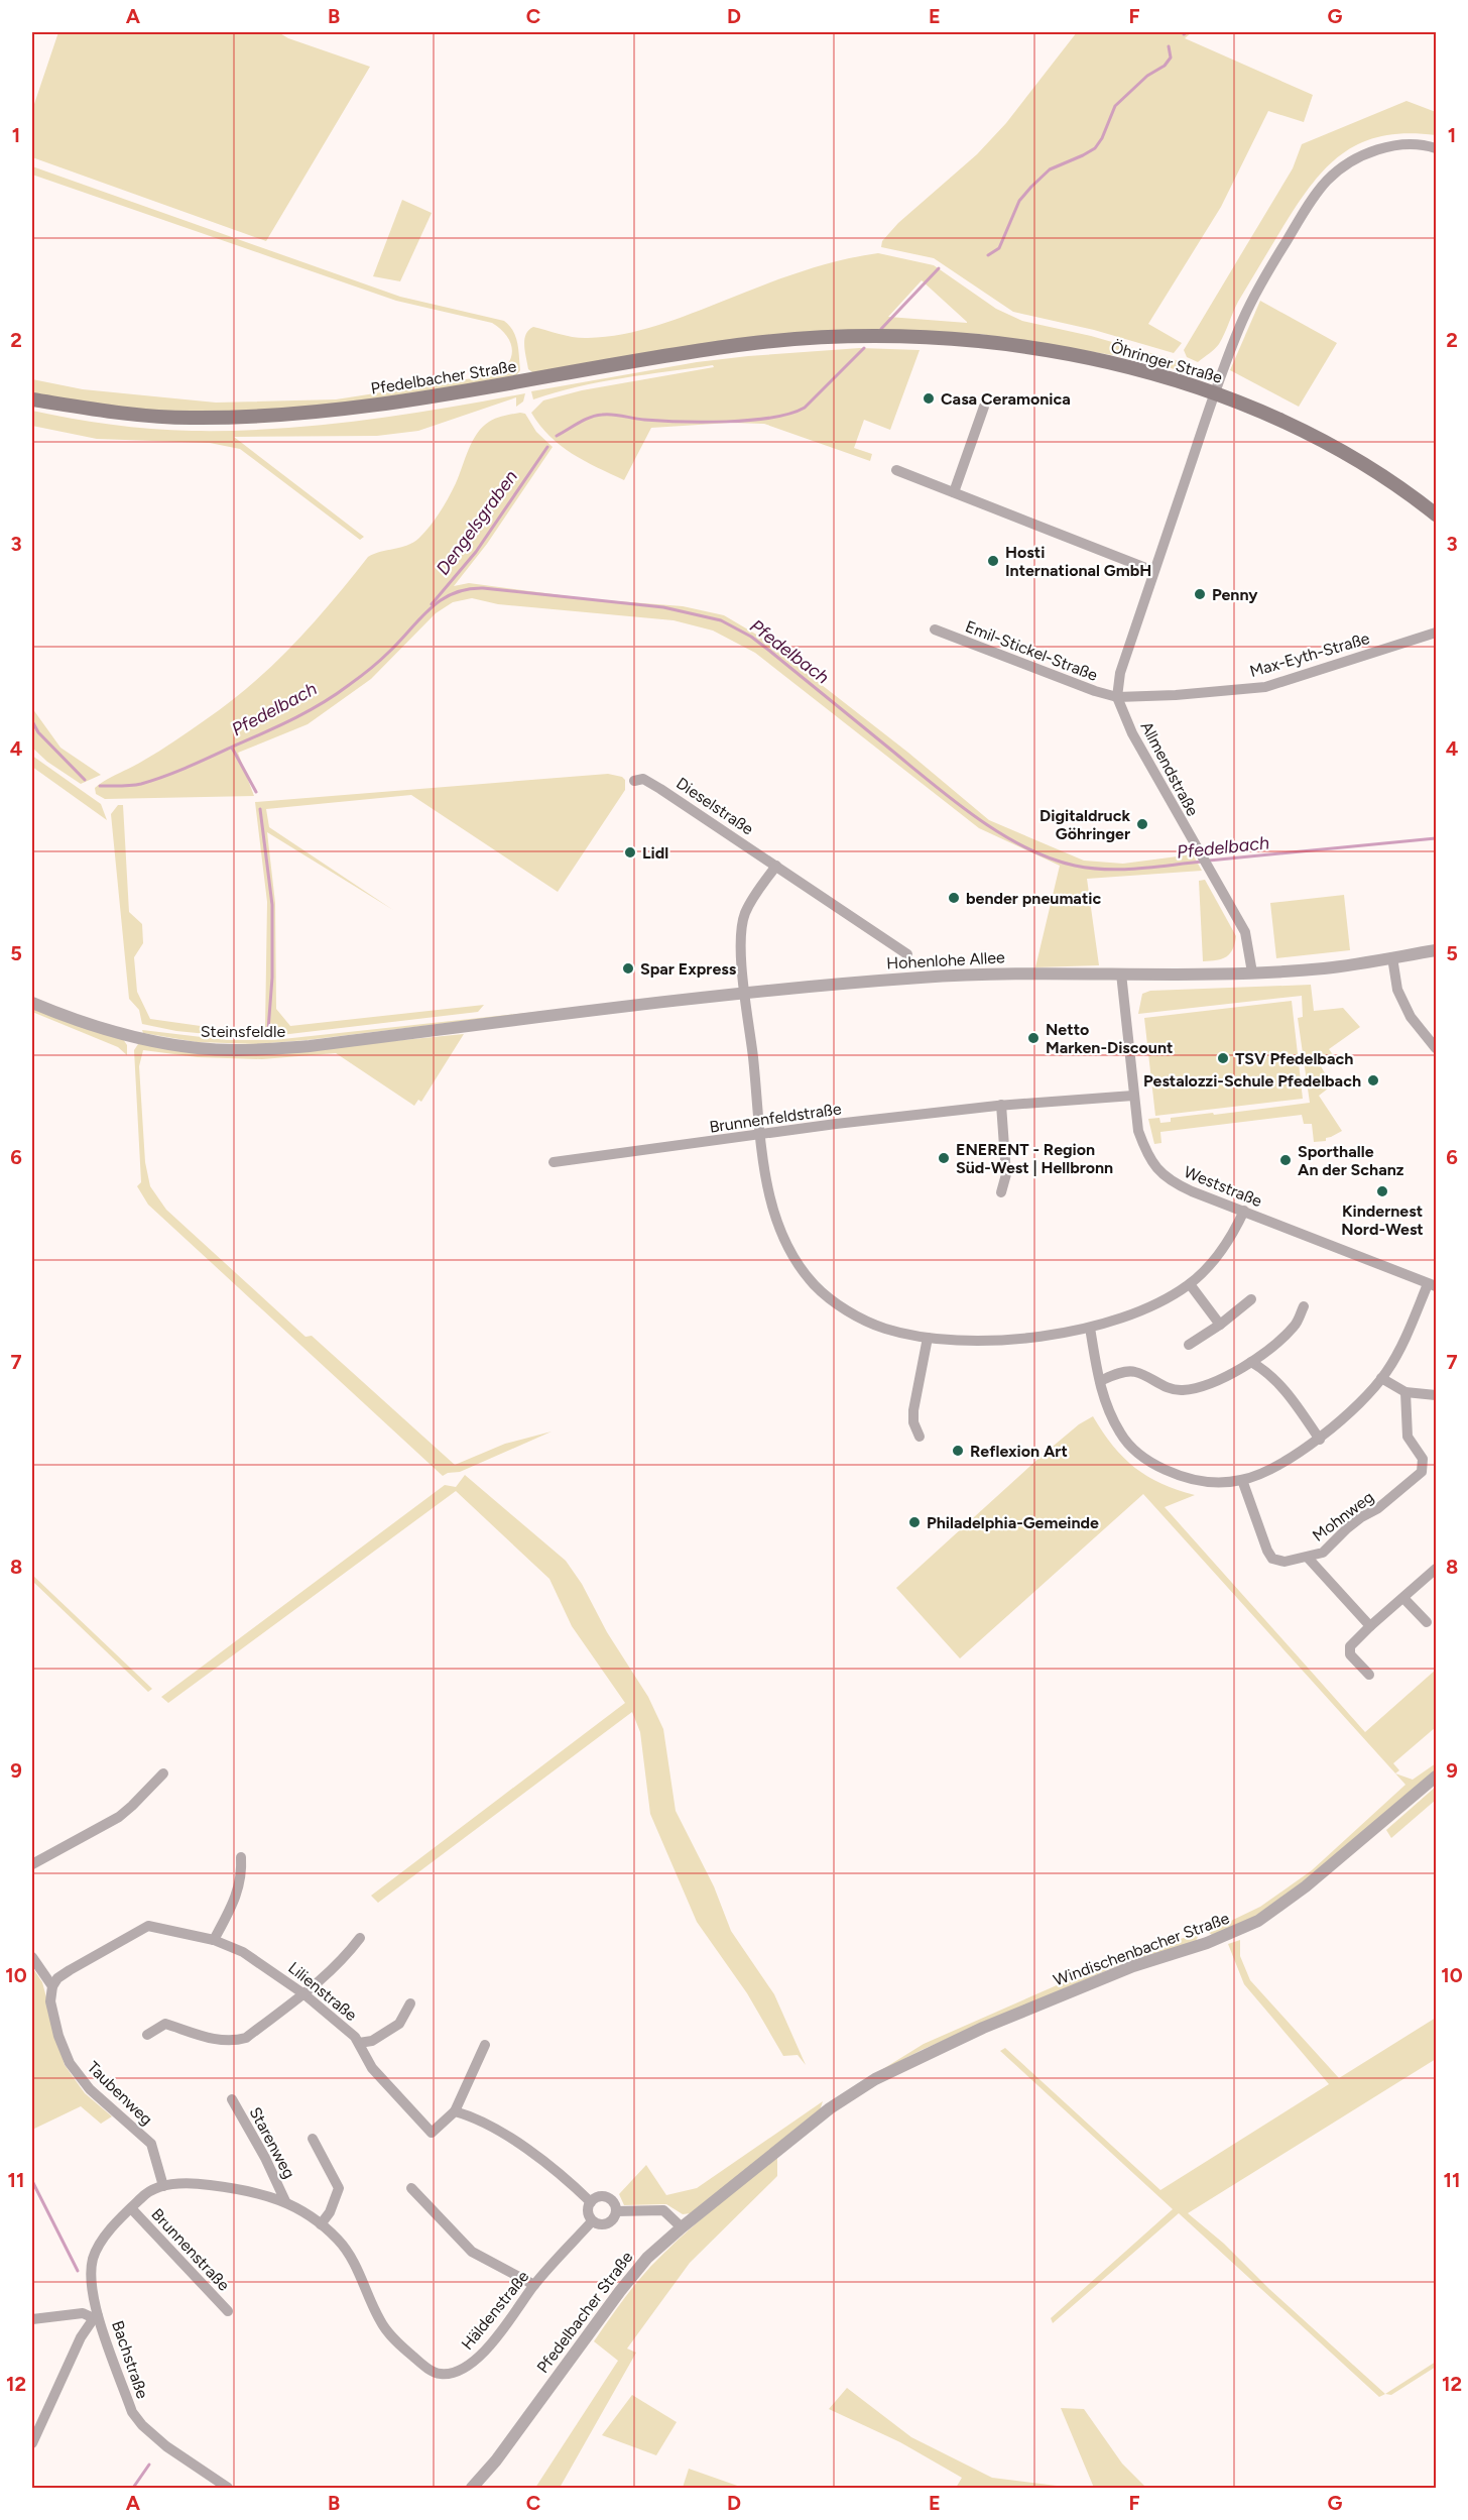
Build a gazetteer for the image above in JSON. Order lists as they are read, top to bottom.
{
  "streets": {
    "main road": ["Öhringer Straße", "Pfedelbacher Straße"],
    "street": [
      "Emil-Stickel-Straße",
      "Max-Eyth-Straße",
      "Allmendstraße",
      "Dieselstraße",
      "Hohenlohe Allee",
      "Steinsfeldle",
      "Brunnenfeldstraße",
      "Weststraße",
      "Mohnweg",
      "Windischenbacher Straße",
      "Lilienstraße",
      "Taubenweg",
      "Starenweg",
      "Brunnenstraße",
      "Häldenstraße",
      "Bachstraße"
    ]
  },
  "crossings": [
    ["Öhringer Straße", "Pfedelbacher Straße"],
    ["Pfedelbacher Straße", "Windischenbacher Straße"],
    ["Emil-Stickel-Straße", "Max-Eyth-Straße"],
    ["Emil-Stickel-Straße", "Allmendstraße"],
    ["Max-Eyth-Straße", "Allmendstraße"],
    ["Allmendstraße", "Hohenlohe Allee"],
    ["Hohenlohe Allee", "Steinsfeldle"],
    ["Hohenlohe Allee", "Weststraße"],
    ["Brunnenfeldstraße", "Weststraße"],
    ["Lilienstraße", "Taubenweg"],
    ["Taubenweg", "Häldenstraße"],
    ["Starenweg", "Häldenstraße"],
    ["Brunnenstraße", "Häldenstraße"],
    ["Häldenstraße", "Bachstraße"]
  ],
  "water": ["Dengelsgraben", "Pfedelbach"],
  "places": [
    "Casa Ceramonica",
    "Hosti International GmbH",
    "Penny",
    "Digitaldruck Göhringer",
    "Lidl",
    "bender pneumatic",
    "Spar Express",
    "Netto Marken-Discount",
    "TSV Pfedelbach",
    "Pestalozzi-Schule Pfedelbach",
    "ENERENT - Region Süd-West | Hellbronn",
    "Sporthalle An der Schanz",
    "Kindernest Nord-West",
    "Reflexion Art",
    "Philadelphia-Gemeinde"
  ],
  "grid": {
    "columns": [
      "A",
      "B",
      "C",
      "D",
      "E",
      "F",
      "G"
    ],
    "rows": [
      "1",
      "2",
      "3",
      "4",
      "5",
      "6",
      "7",
      "8",
      "9",
      "10",
      "11",
      "12"
    ]
  }
}
